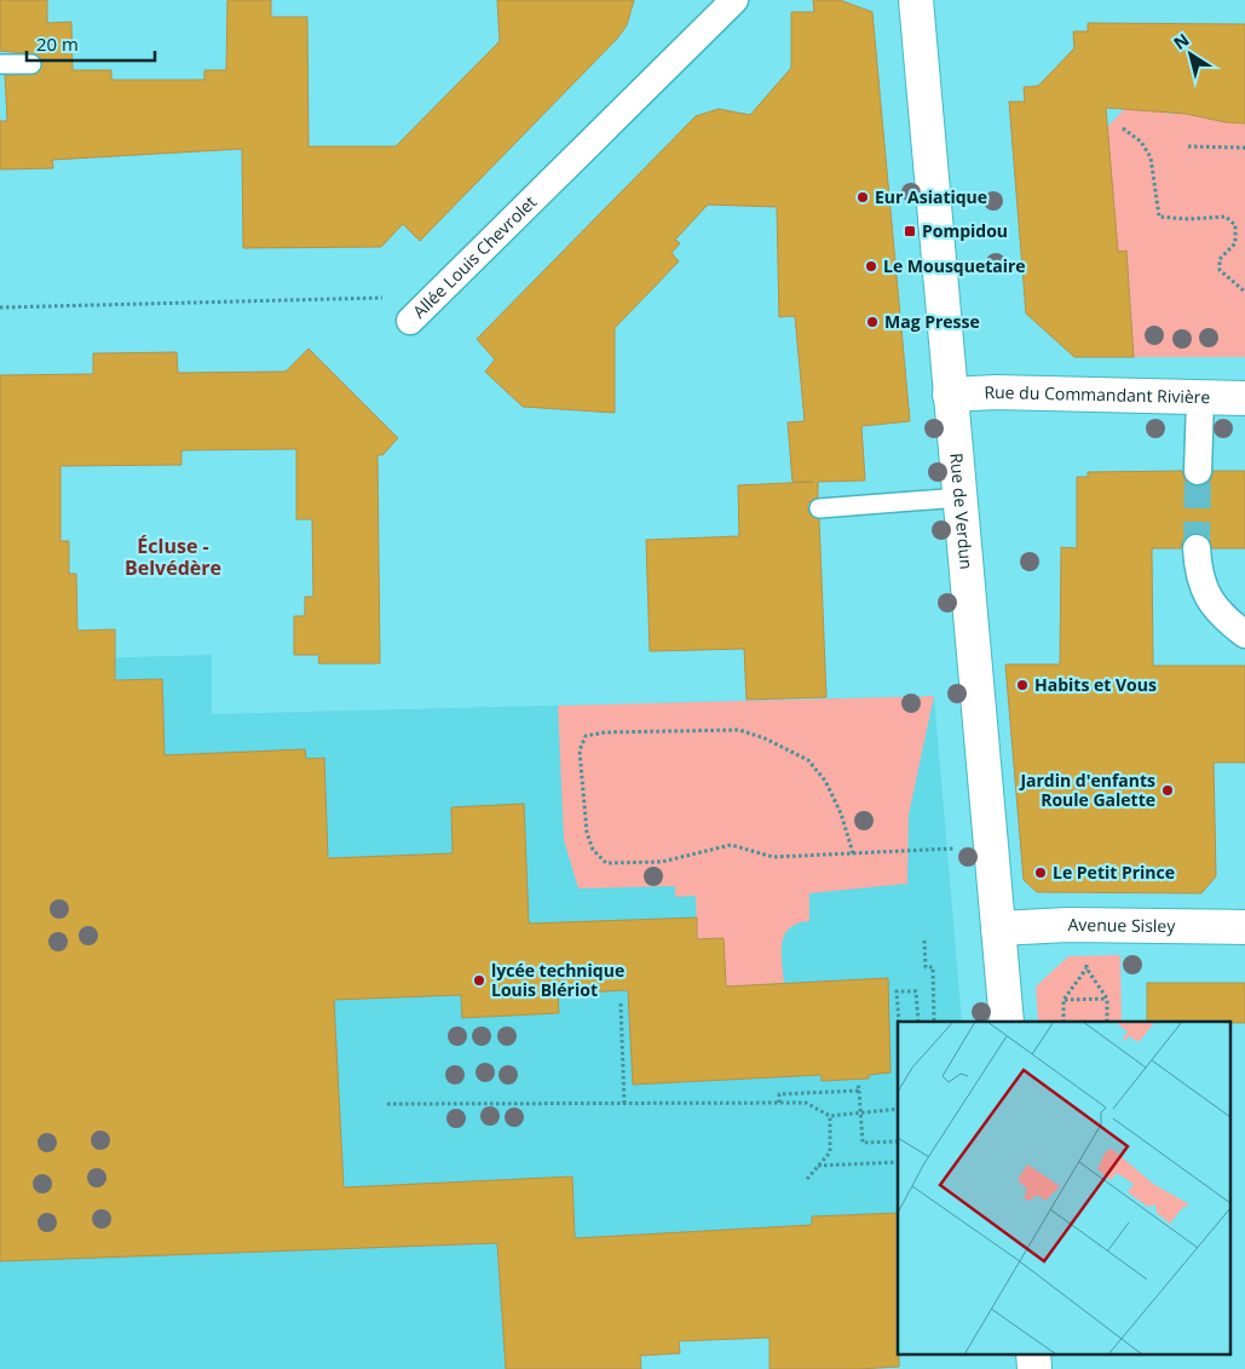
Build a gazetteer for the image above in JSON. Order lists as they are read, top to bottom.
{
  "streets": {
    "street": [
      "Allée Louis Chevrolet",
      "Rue du Commandant Rivière",
      "Rue de Verdun",
      "Avenue Sisley"
    ]
  },
  "crossings": [
    ["Rue du Commandant Rivière", "Rue de Verdun"],
    ["Rue de Verdun", "Avenue Sisley"]
  ],
  "districts": ["Écluse - Belvédère"],
  "places": {
    "other": [
      "Eur Asiatique",
      "Le Mousquetaire",
      "Mag Presse",
      "Habits et Vous",
      "Jardin d'enfants Roule Galette",
      "Le Petit Prince",
      "lycée technique Louis Blériot"
    ],
    "transit": ["Pompidou"]
  },
  "scale_bar": "20 m",
  "north": "top left"
}
